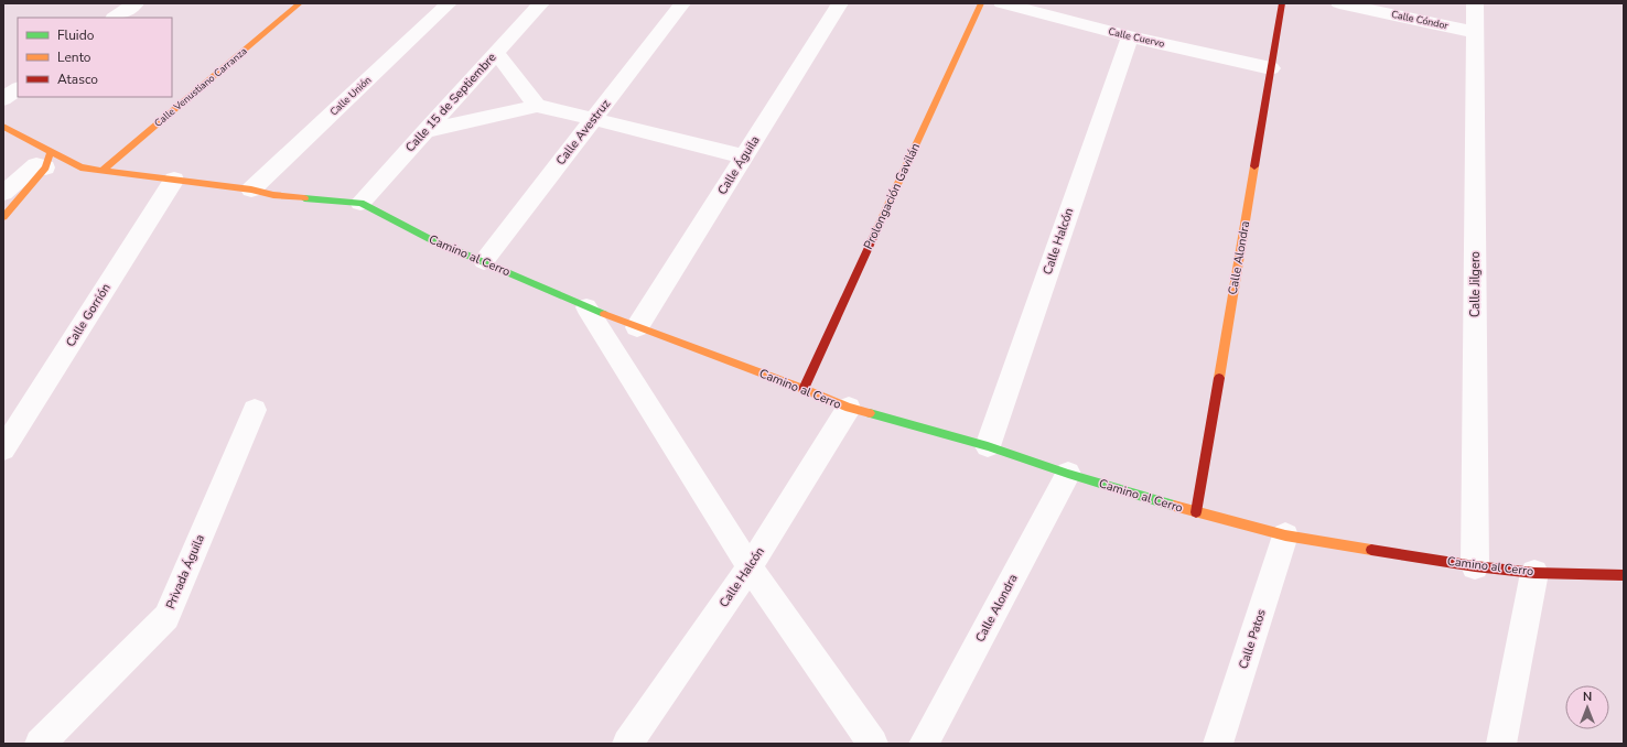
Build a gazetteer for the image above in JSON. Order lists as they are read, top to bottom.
{
  "streets": {
    "main road": [
      "Calle Venustiano Carranza",
      "Prolongación Gavilán",
      "Camino al Cerro",
      "Calle Alondra"
    ],
    "street": [
      "Calle Cóndor",
      "Calle Cuervo",
      "Calle Unión",
      "Calle 15 de Septiembre",
      "Calle Avestruz",
      "Calle Águila",
      "Calle Halcón",
      "Calle Jilgero",
      "Calle Gorrión",
      "Privada Águila",
      "Calle Patos"
    ]
  },
  "crossings": [
    ["Calle Cóndor", "Calle Jilgero"],
    ["Calle Cuervo", "Calle Halcón"],
    ["Calle Cuervo", "Calle Alondra"],
    ["Calle Venustiano Carranza", "Camino al Cerro"],
    ["Calle Unión", "Camino al Cerro"],
    ["Calle 15 de Septiembre", "Camino al Cerro"],
    ["Calle Avestruz", "Camino al Cerro"],
    ["Calle Águila", "Camino al Cerro"],
    ["Prolongación Gavilán", "Camino al Cerro"],
    ["Calle Halcón", "Camino al Cerro"],
    ["Camino al Cerro", "Calle Alondra"],
    ["Camino al Cerro", "Calle Jilgero"],
    ["Camino al Cerro", "Calle Gorrión"],
    ["Camino al Cerro", "Calle Patos"]
  ],
  "legend": ["Fluido", "Lento", "Atasco"],
  "north": "top"
}
